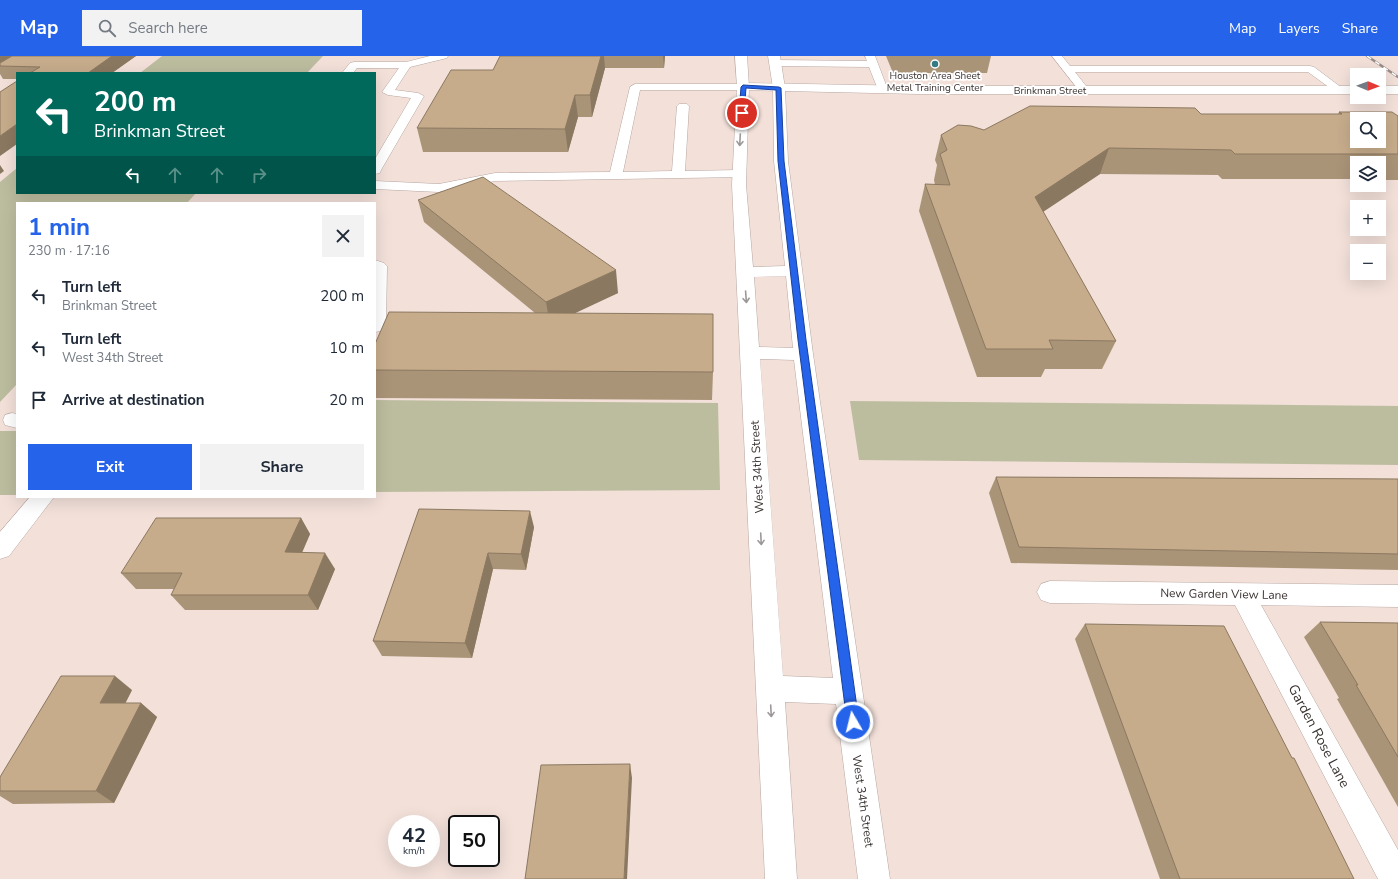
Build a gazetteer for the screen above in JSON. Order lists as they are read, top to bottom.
{
  "streets": {
    "main road": [
      "Brinkman Street",
      "West 34th Street",
      "New Garden View Lane",
      "Garden Rose Lane"
    ]
  },
  "crossings": [
    ["Brinkman Street", "West 34th Street"],
    ["New Garden View Lane", "Garden Rose Lane"]
  ],
  "places": ["Houston Area Sheet Metal Training Center"],
  "north": "right",
  "page": {
    "header": "Map",
    "search": "Search here",
    "nav": ["Map", "Layers", "Share"],
    "map_buttons": ["+", "−"],
    "turn": ["200 m", "Brinkman Street"],
    "heading": ["1 min", "230 m · 17:16"],
    "list": [
      {
        "name": "Turn left",
        "note": "Brinkman Street",
        "value": "200 m"
      },
      {
        "name": "Turn left",
        "note": "West 34th Street",
        "value": "10 m"
      },
      {
        "name": "Arrive at destination",
        "value": "20 m"
      }
    ],
    "buttons": ["Exit", "Share"],
    "speed": "42 km/h",
    "limit": "50"
  }
}
